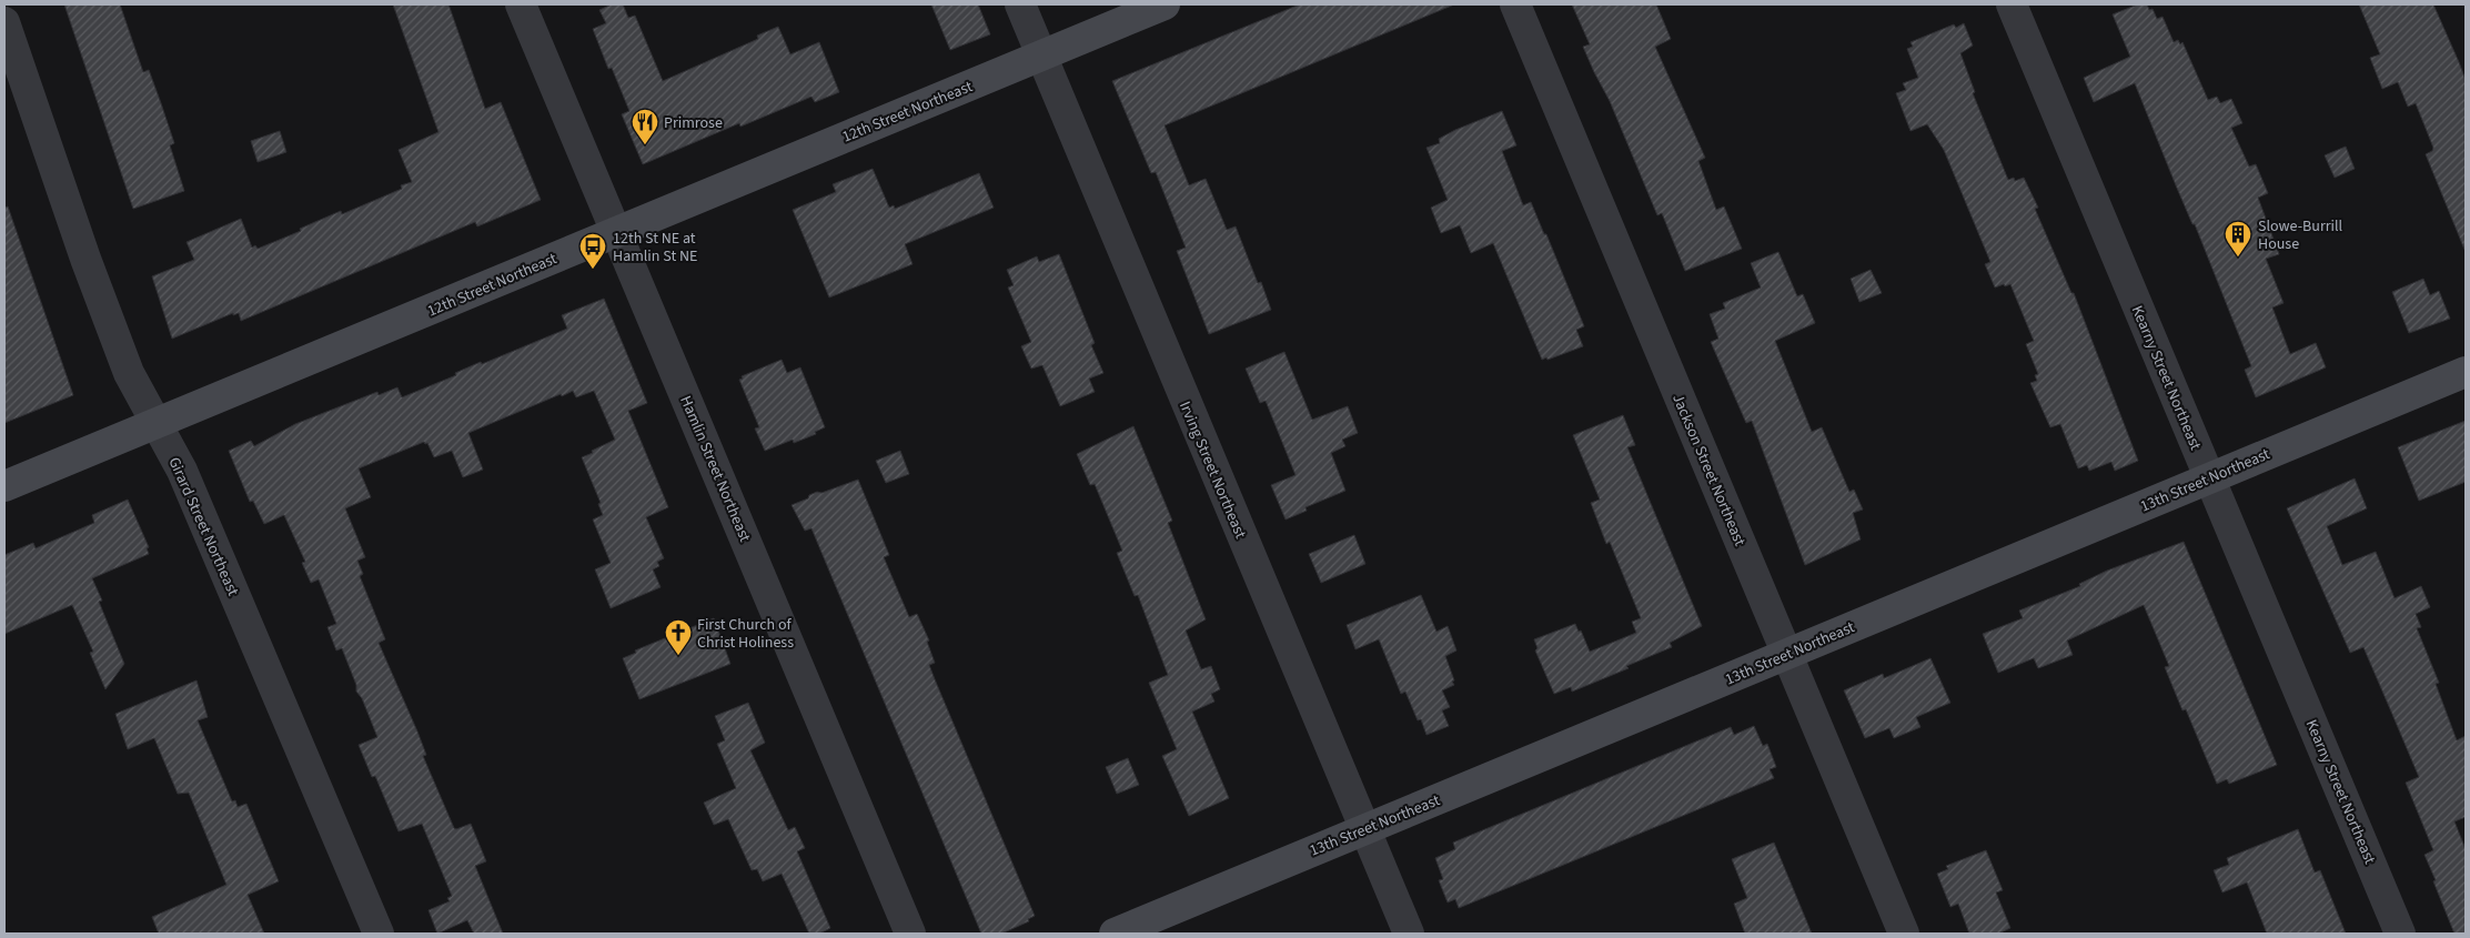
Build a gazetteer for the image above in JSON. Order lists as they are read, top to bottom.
{
  "streets": {
    "street": [
      "12th Street Northeast",
      "Kearny Street Northeast",
      "Hamlin Street Northeast",
      "Irving Street Northeast",
      "Jackson Street Northeast",
      "13th Street Northeast",
      "Girard Street Northeast"
    ]
  },
  "crossings": [
    ["12th Street Northeast", "Hamlin Street Northeast"],
    ["12th Street Northeast", "Irving Street Northeast"],
    ["12th Street Northeast", "Girard Street Northeast"],
    ["Kearny Street Northeast", "13th Street Northeast"],
    ["Irving Street Northeast", "13th Street Northeast"],
    ["Jackson Street Northeast", "13th Street Northeast"]
  ],
  "places": {
    "restaurant": ["Primrose"],
    "building": ["Slowe-Burrill House"],
    "bus stop": ["12th St NE at Hamlin St NE"],
    "church": ["First Church of Christ Holiness"]
  }
}
